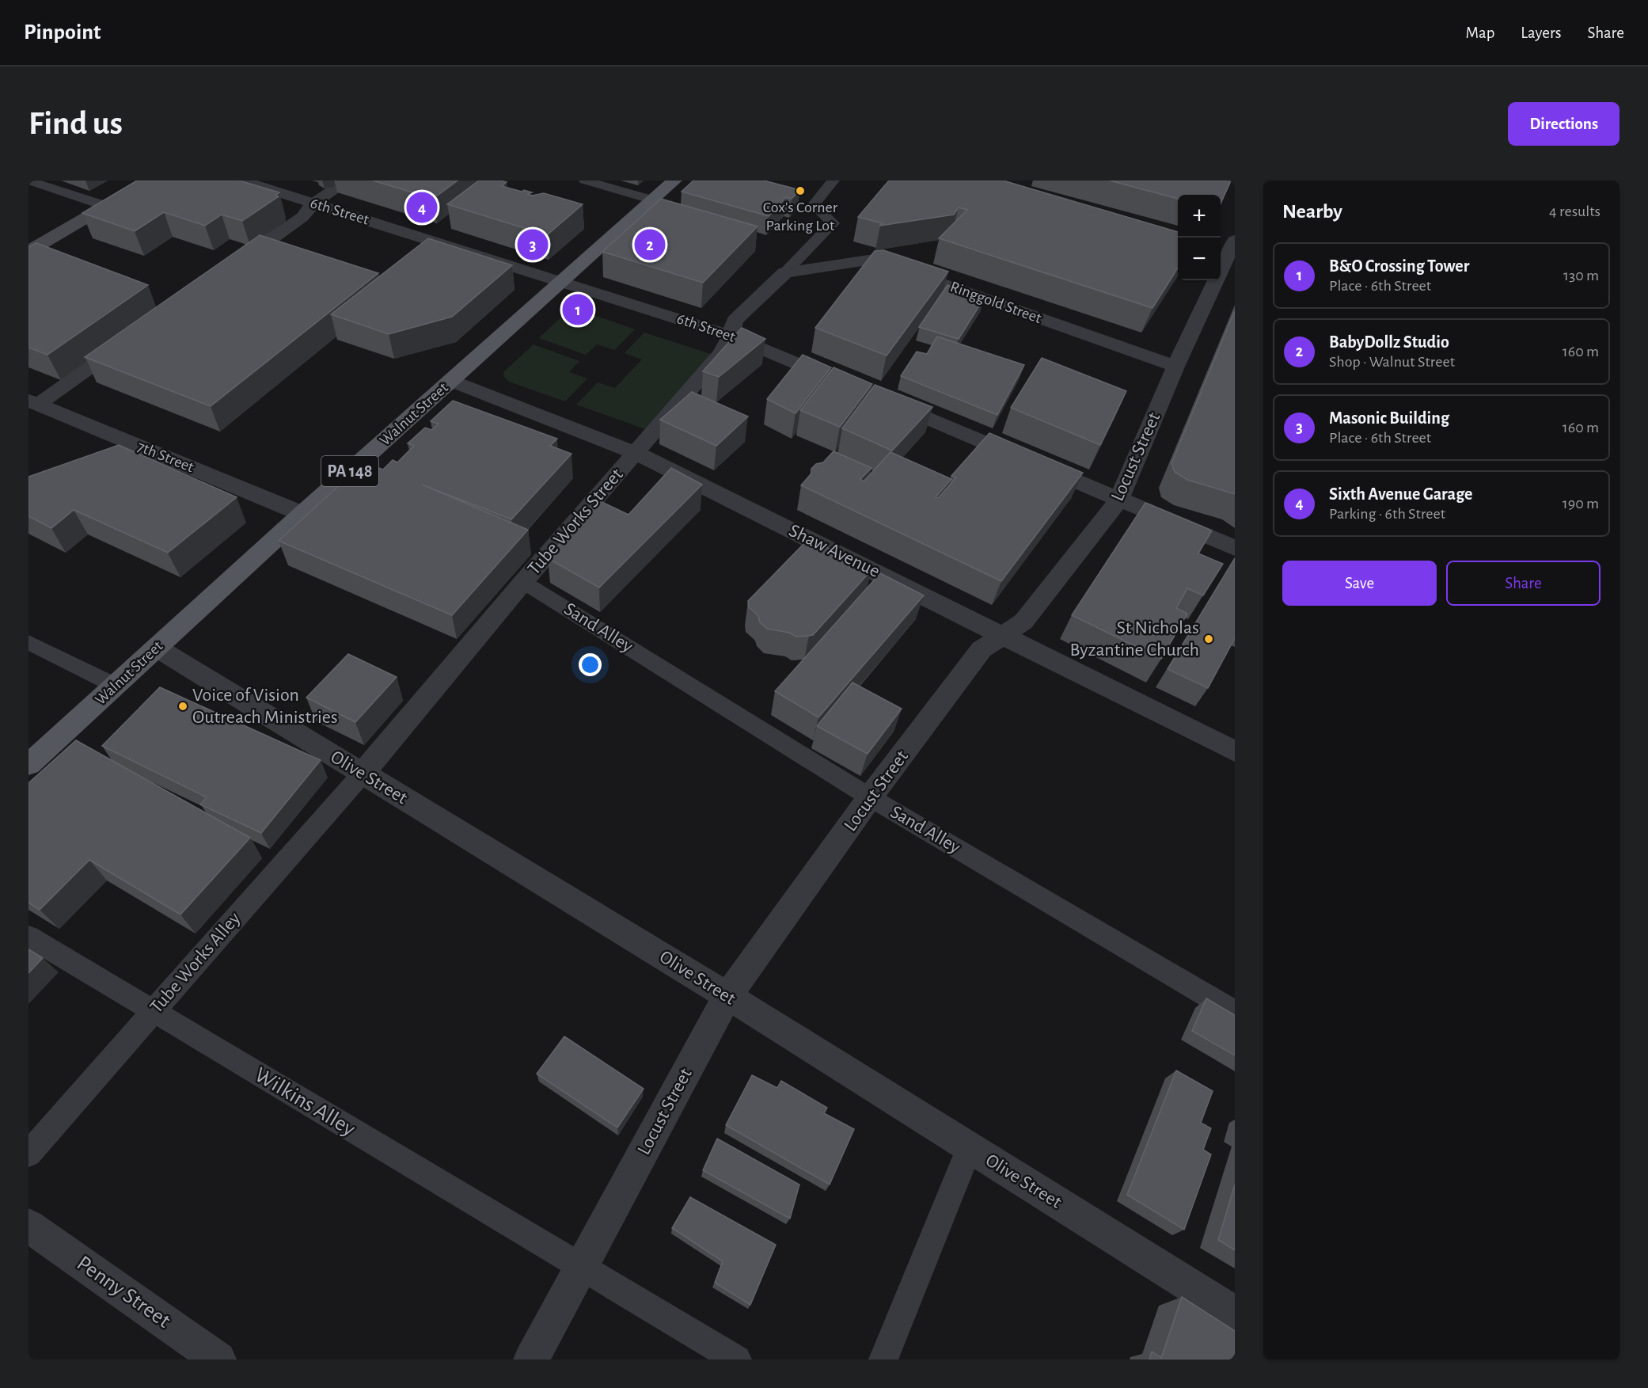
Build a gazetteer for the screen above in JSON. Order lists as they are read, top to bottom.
{
  "streets": {
    "main road": ["Walnut Street", "PA 148"],
    "street": [
      "6th Street",
      "Ringgold Street",
      "7th Street",
      "Locust Street",
      "Tube Works Street",
      "Shaw Avenue",
      "Olive Street",
      "Penny Street"
    ],
    "lane": ["Sand Alley", "Tube Works Alley", "Wilkins Alley"]
  },
  "crossings": [
    ["6th Street", "Walnut Street"],
    ["6th Street", "Tube Works Street"],
    ["Ringgold Street", "Locust Street"],
    ["Ringgold Street", "Tube Works Street"],
    ["Walnut Street", "7th Street"],
    ["Walnut Street", "Shaw Avenue"],
    ["Walnut Street", "Olive Street"],
    ["Locust Street", "Shaw Avenue"],
    ["Locust Street", "Sand Alley"],
    ["Locust Street", "Olive Street"],
    ["Locust Street", "Wilkins Alley"],
    ["Tube Works Street", "Shaw Avenue"],
    ["Tube Works Street", "Sand Alley"],
    ["Tube Works Street", "Olive Street"],
    ["Tube Works Street", "Tube Works Alley"],
    ["Olive Street", "Tube Works Alley"],
    ["Tube Works Alley", "Wilkins Alley"]
  ],
  "places": ["Cox's Corner Parking Lot", "St Nicholas Byzantine Church", "Voice of Vision Outreach Ministries"],
  "page": {
    "header": "Pinpoint",
    "nav": ["Map", "Layers", "Share"],
    "buttons": [
      "Directions",
      ["Save", "Share"]
    ],
    "title": "Find us",
    "heading": ["Nearby", "4 results"],
    "pins": [
      "4",
      "2",
      "3",
      "1"
    ],
    "map_buttons": ["+", "−"],
    "list": [
      {
        "mark": "1",
        "name": "B&O Crossing Tower",
        "note": "Place · 6th Street",
        "value": "130 m"
      },
      {
        "mark": "2",
        "name": "BabyDollz Studio",
        "note": "Shop · Walnut Street",
        "value": "160 m"
      },
      {
        "mark": "3",
        "name": "Masonic Building",
        "note": "Place · 6th Street",
        "value": "160 m"
      },
      {
        "mark": "4",
        "name": "Sixth Avenue Garage",
        "note": "Parking · 6th Street",
        "value": "190 m"
      }
    ]
  }
}
